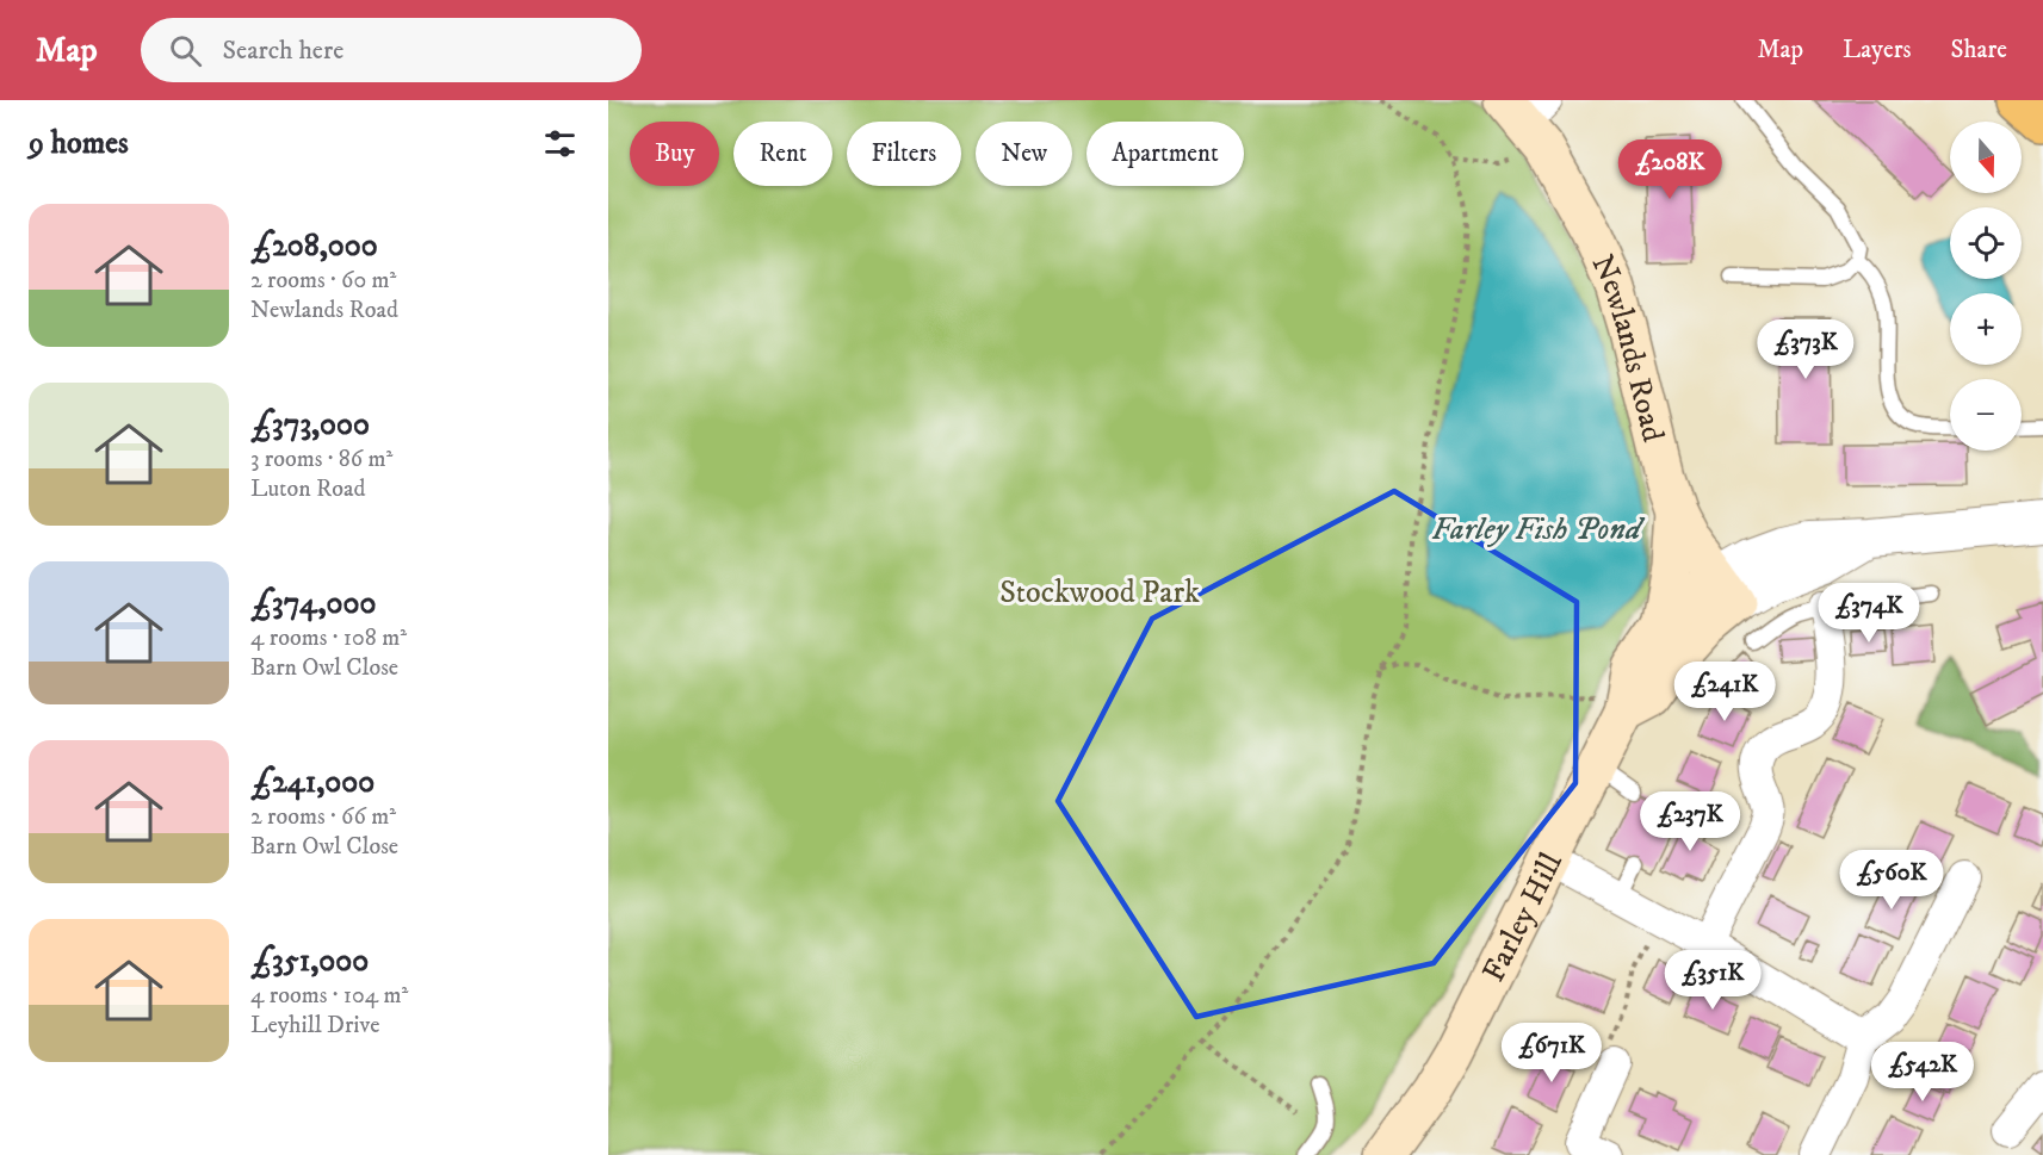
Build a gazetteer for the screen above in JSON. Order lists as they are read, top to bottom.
{
  "streets": {
    "main road": ["Newlands Road", "Farley Hill"]
  },
  "crossings": [
    ["Newlands Road", "Farley Hill"]
  ],
  "water": ["Farley Fish Pond"],
  "parks": ["Stockwood Park"],
  "north": "bottom",
  "page": {
    "header": "Map",
    "search": "Search here",
    "nav": ["Map", "Layers", "Share"],
    "heading": "9 homes",
    "map_buttons": ["+", "−"],
    "chip": [
      "Buy",
      "Rent",
      "Filters",
      "New",
      "Apartment"
    ],
    "price": [
      "£208K",
      "£373K",
      "£374K",
      "£241K",
      "£237K",
      "£560K",
      "£351K",
      "£671K",
      "£542K"
    ],
    "list": [
      {
        "name": "£208,000",
        "note": "2 rooms · 60 m² · Newlands Road"
      },
      {
        "name": "£373,000",
        "note": "3 rooms · 86 m² · Luton Road"
      },
      {
        "name": "£374,000",
        "note": "4 rooms · 108 m² · Barn Owl Close"
      },
      {
        "name": "£241,000",
        "note": "2 rooms · 66 m² · Barn Owl Close"
      },
      {
        "name": "£351,000",
        "note": "4 rooms · 104 m² · Leyhill Drive"
      }
    ]
  }
}
